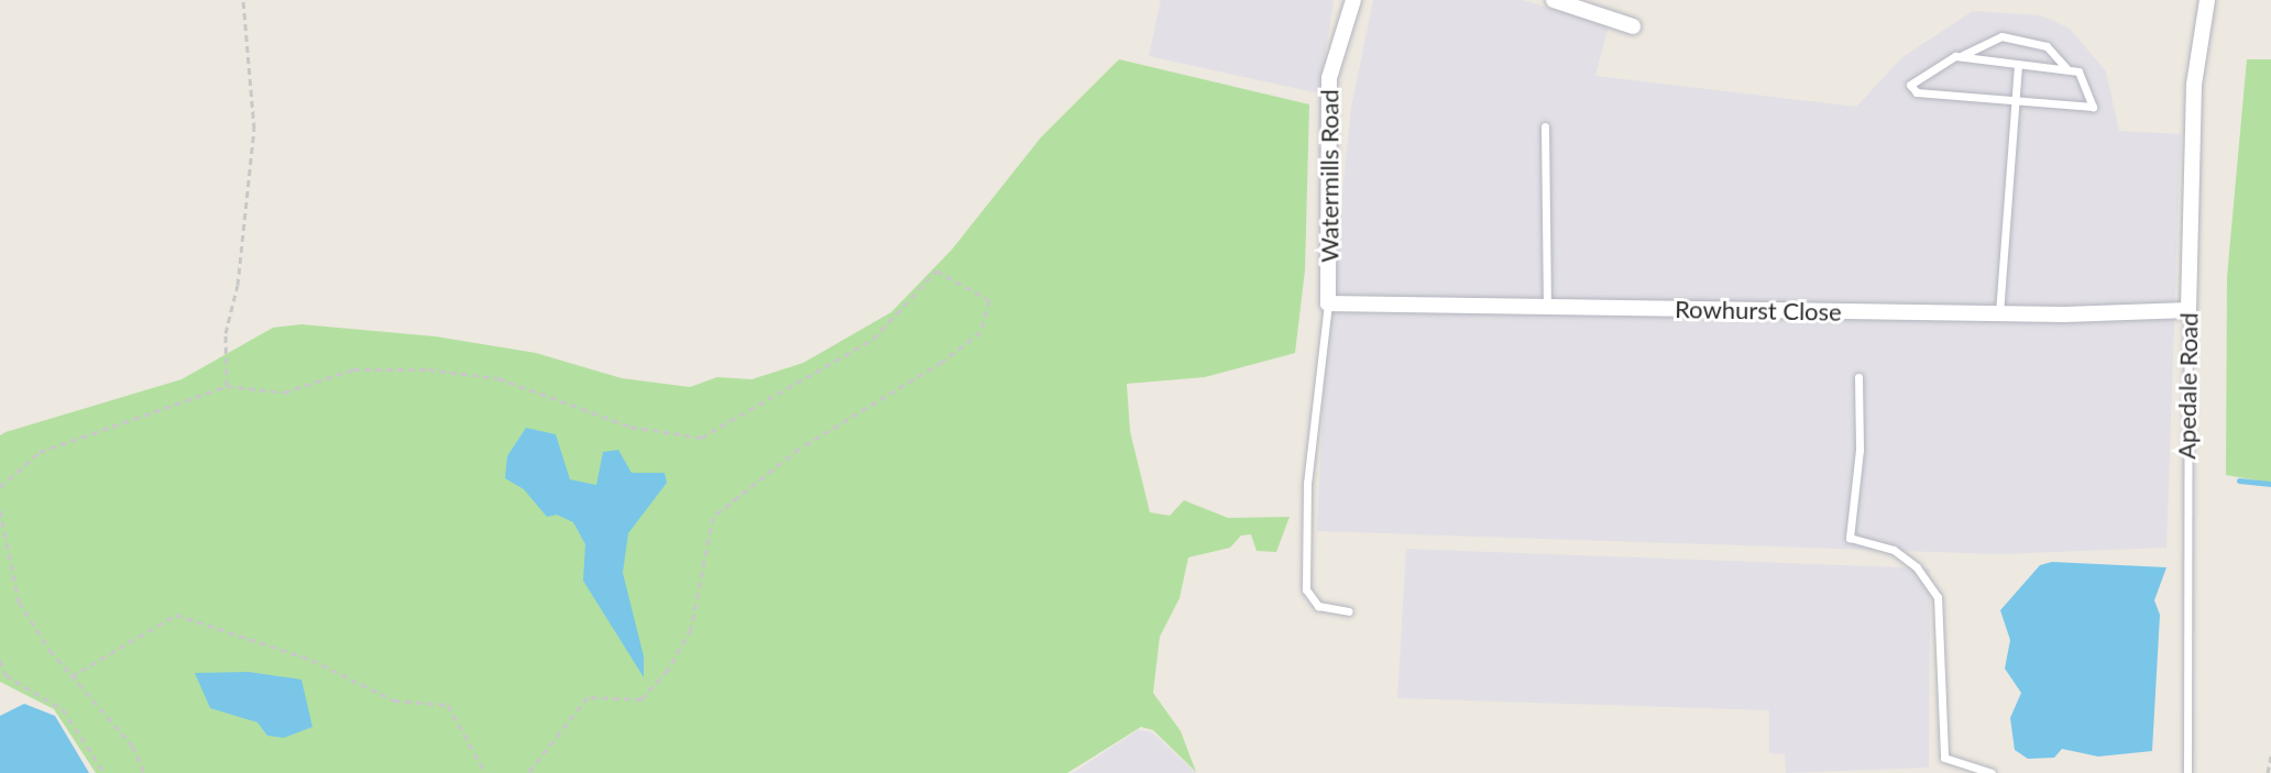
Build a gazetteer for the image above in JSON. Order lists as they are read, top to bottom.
{
  "streets": {
    "street": ["Watermills Road", "Rowhurst Close", "Apedale Road"]
  },
  "crossings": [
    ["Watermills Road", "Rowhurst Close"],
    ["Rowhurst Close", "Apedale Road"]
  ]
}
